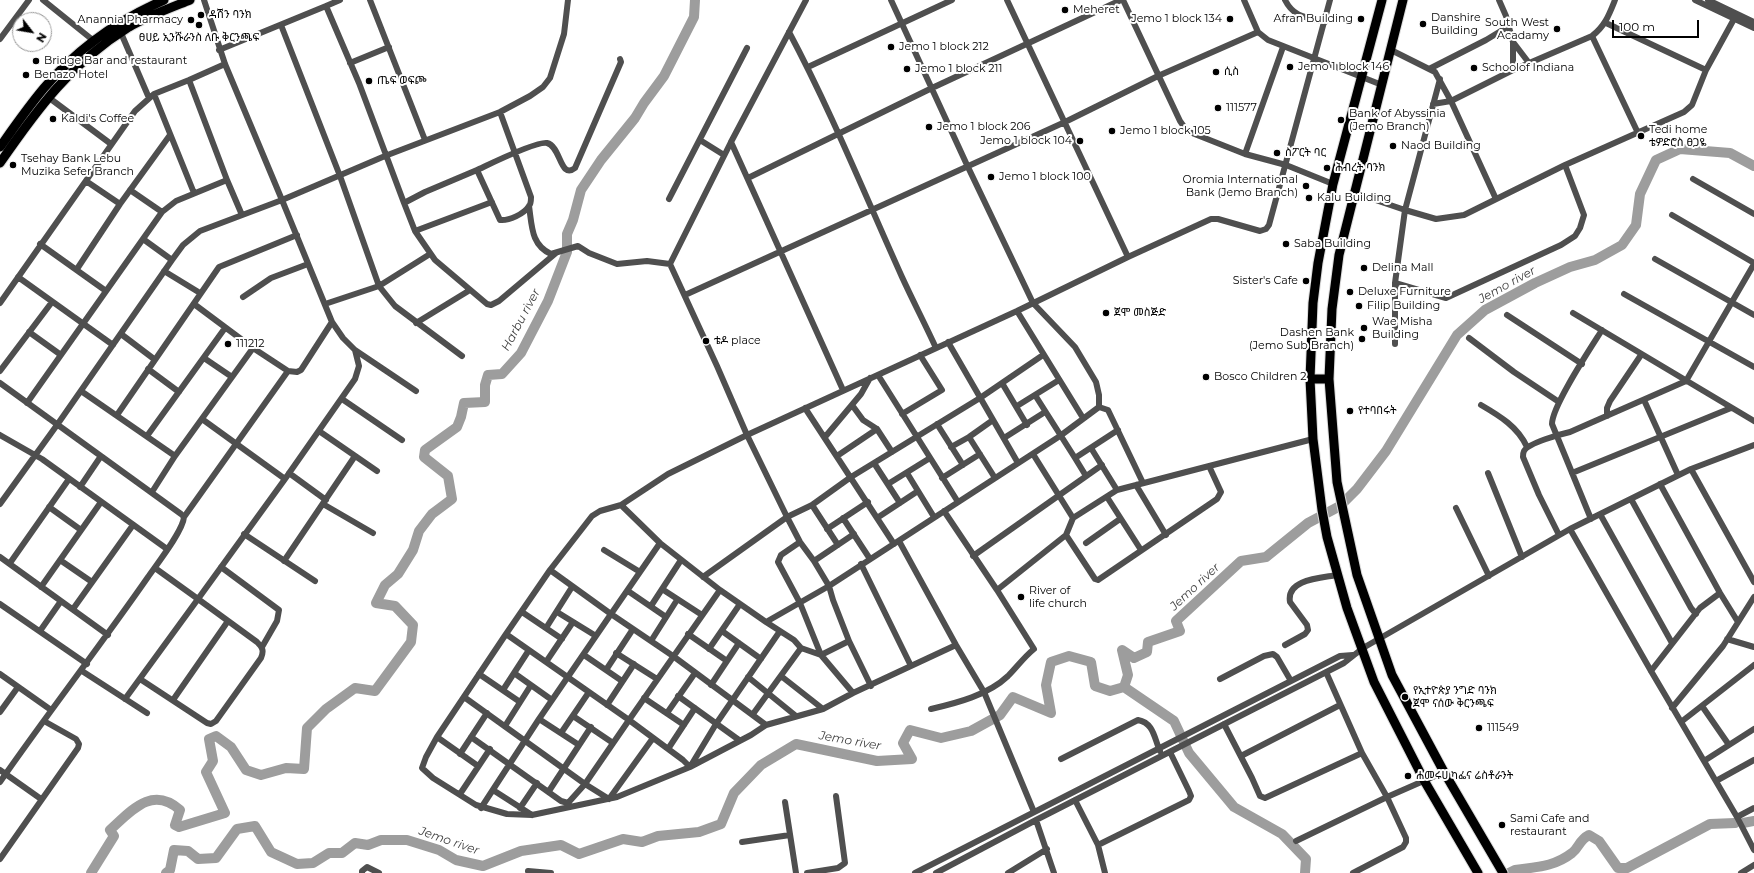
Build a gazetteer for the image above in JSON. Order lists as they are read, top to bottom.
{
  "water": ["Jemo river", "Harbu river"],
  "places": [
    "Meheret",
    "ዳሽን ባንክ",
    "Jemo 1 block 134",
    "Afran Building",
    "Anannia Pharmacy",
    "Danshire Building",
    "ፀሀይ ኢንሹራንስ ለቡ ቅርንጫፍ",
    "South West Acadamy",
    "Jemo 1 block 212",
    "Bridge Bar and restaurant",
    "Jemo 1 block 146",
    "Schoolof Indiana",
    "Jemo 1 block 211",
    "ሲስ",
    "Benazo Hotel",
    "ጤፍ ወፍጮ",
    "111577",
    "Kaldi's Coffee",
    "Bank of Abyssinia (Jemo Branch)",
    "Jemo 1 block 206",
    "Jemo 1 block 105",
    "Tedi home ቴዎድሮስ ፀጋዬ",
    "Jemo 1 block 104",
    "Naod Building",
    "ስፖርት ባር",
    "Tsehay Bank Lebu Muzika Sefer Branch",
    "ሕብረት ባንክ",
    "Jemo 1 block 100",
    "Oromia International Bank (Jemo Branch)",
    "Kalu Building",
    "Saba Building",
    "Delina Mall",
    "Sister's Cafe",
    "Deluxe Furniture",
    "Filip Building",
    "ጀሞ መስጅድ",
    "Wae Misha Building",
    "Dashen Bank (Jemo Sub Branch)",
    "ቴዶ place",
    "111212",
    "Bosco Children 2",
    "የተባበሩት",
    "River of life church",
    "የኢተዮጵያ ንግድ ባንክ ጀሞ ናሰው ቅርንጫፍ",
    "111549",
    "ሐመሩሀ ካፌና ሬስቶራንት",
    "Sami Cafe and restaurant"
  ],
  "scale_bar": "100 m",
  "north": "bottom right"
}
